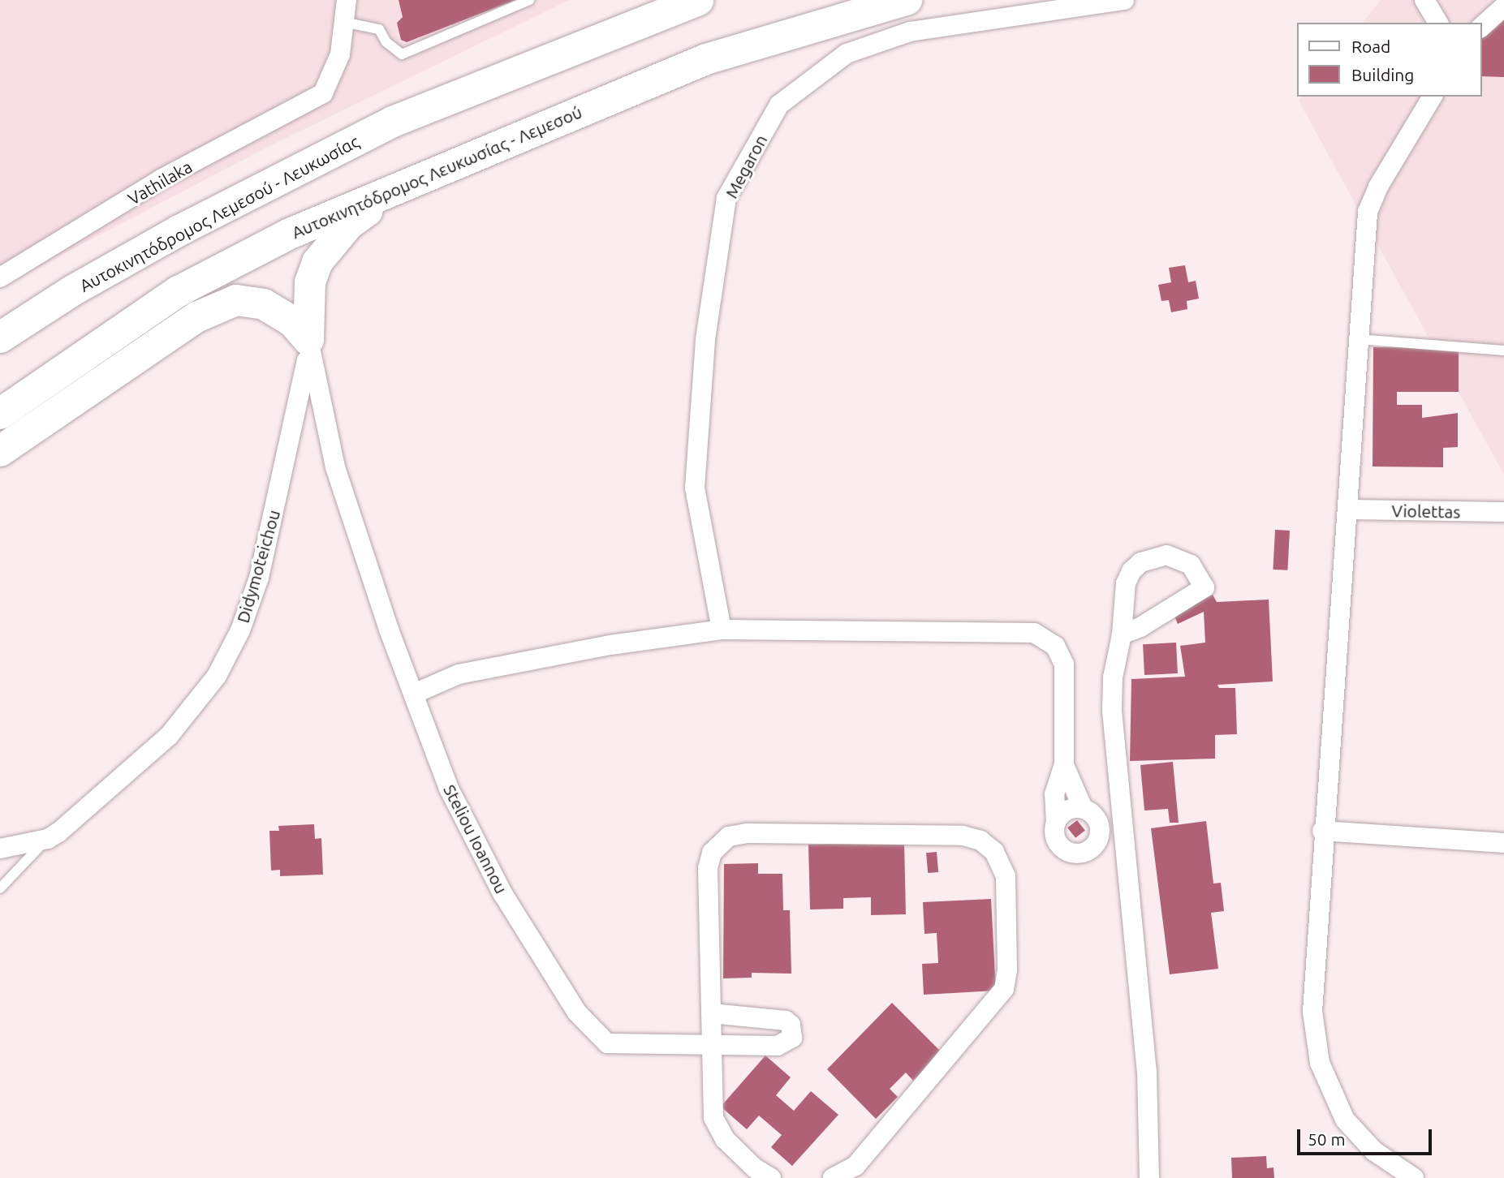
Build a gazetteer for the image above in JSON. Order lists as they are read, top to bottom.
{
  "streets": {
    "highway": ["Αυτοκινητόδρομος Λευκωσίας - Λεμεσού", "Αυτοκινητόδρομος Λεμεσού - Λευκωσίας"],
    "street": [
      "Megaron",
      "Vathilaka",
      "Violettas",
      "Didymoteichou",
      "Steliou Ioannou"
    ]
  },
  "crossings": [
    ["Didymoteichou", "Steliou Ioannou"]
  ],
  "legend": ["Road", "Building"],
  "scale_bar": "50 m"
}
